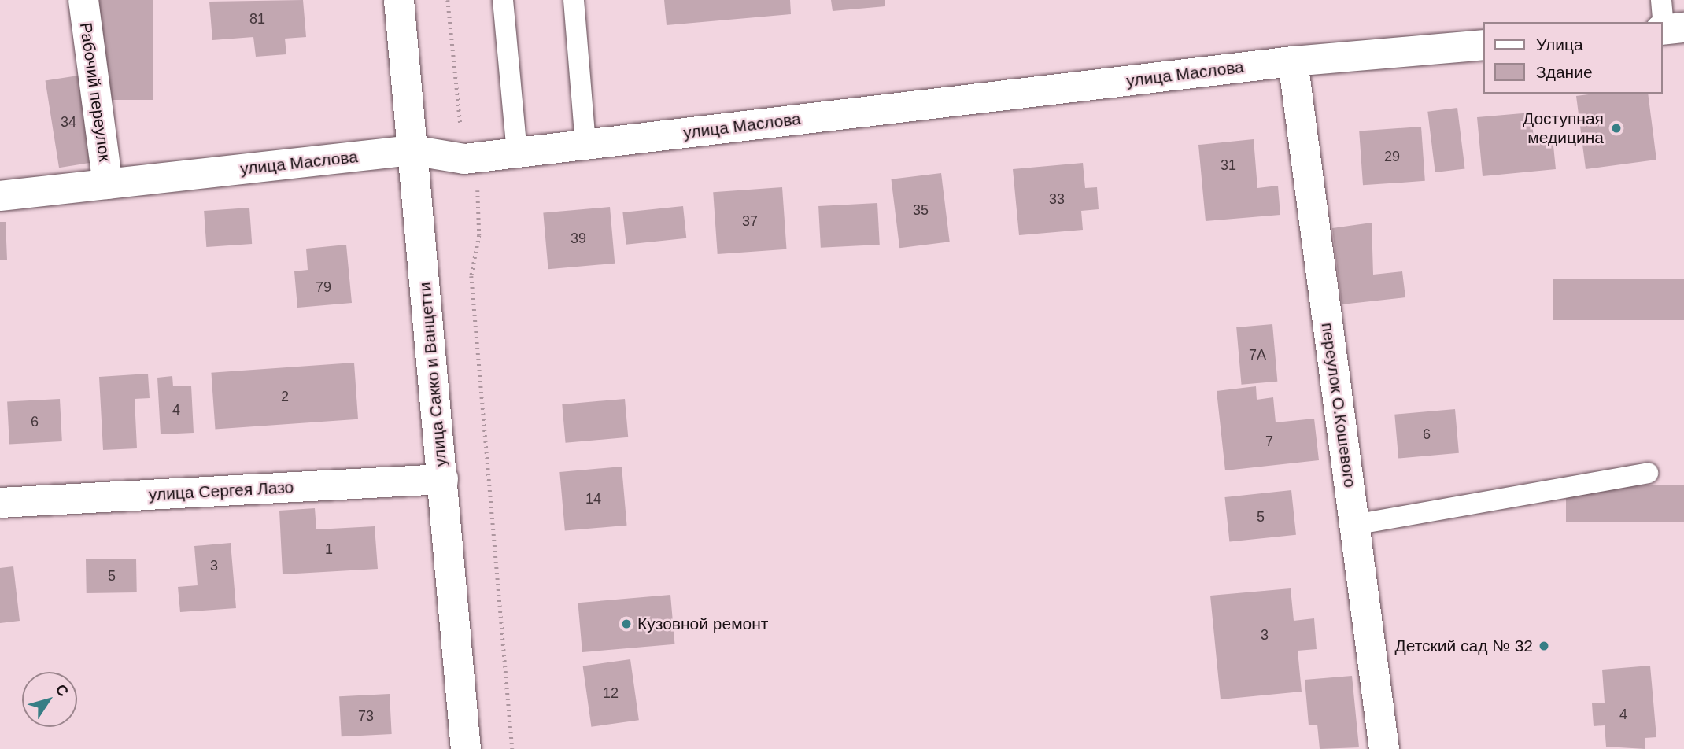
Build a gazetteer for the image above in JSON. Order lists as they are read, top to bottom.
{
  "streets": {
    "street": [
      "улица Маслова",
      "Рабочий переулок",
      "улица Сакко и Ванцетти",
      "переулок О.Кошевого",
      "улица Сергея Лазо"
    ]
  },
  "crossings": [
    ["улица Маслова", "Рабочий переулок"],
    ["улица Маслова", "улица Сакко и Ванцетти"],
    ["улица Маслова", "переулок О.Кошевого"],
    ["улица Сакко и Ванцетти", "улица Сергея Лазо"]
  ],
  "places": ["Доступная медицина", "Кузовной ремонт", "Детский сад № 32"],
  "house_numbers": [
    "81",
    "34",
    "29",
    "31",
    "33",
    "35",
    "37",
    "39",
    "79",
    "7А",
    "2",
    "4",
    "6",
    "6",
    "7",
    "14",
    "5",
    "1",
    "3",
    "5",
    "3",
    "12",
    "4",
    "73"
  ],
  "legend": ["Улица", "Здание"],
  "north": "top right"
}
